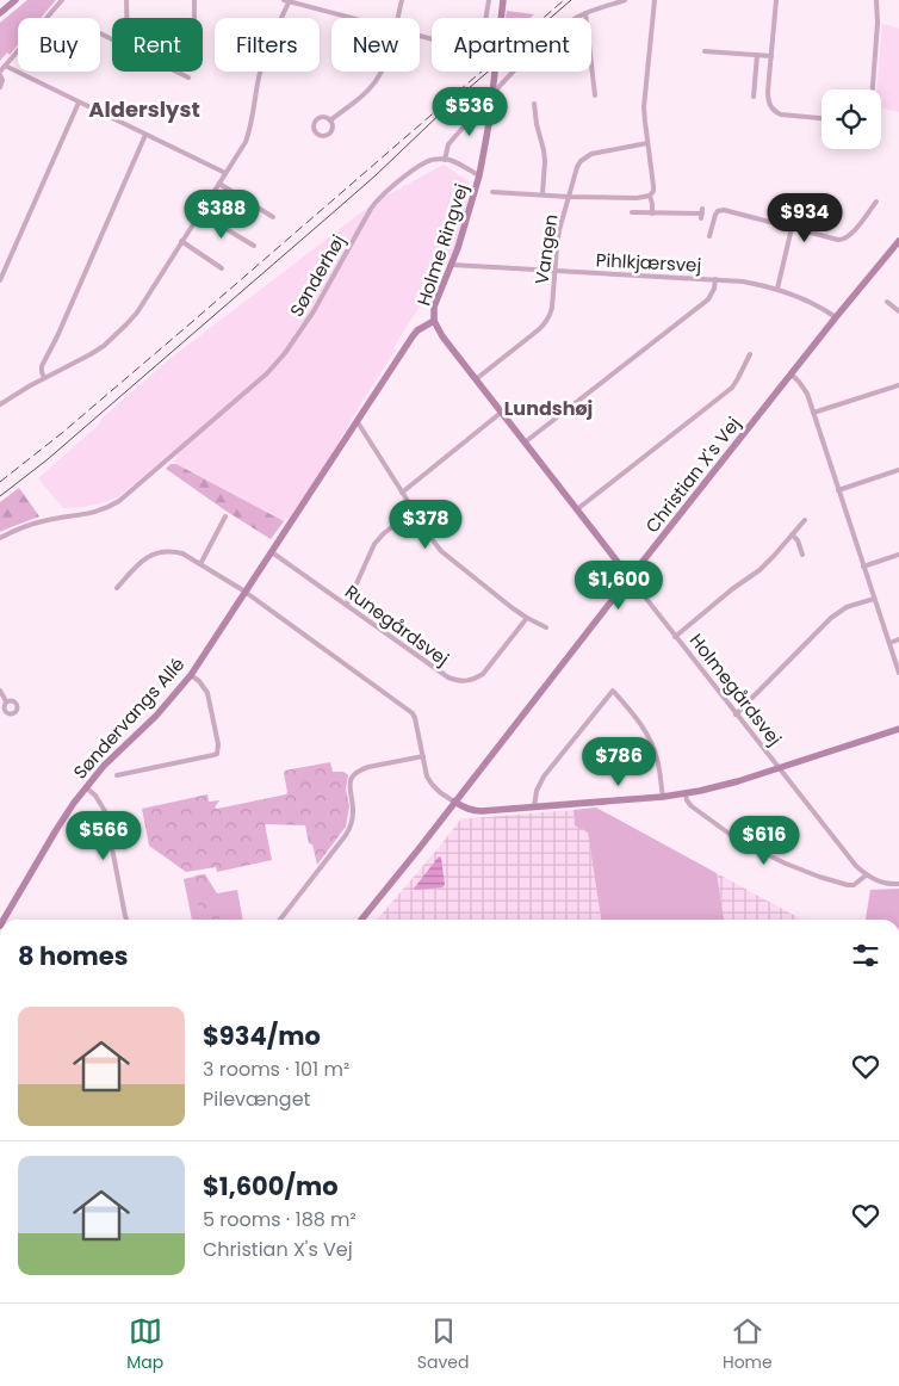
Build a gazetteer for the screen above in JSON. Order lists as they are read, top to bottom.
{
  "streets": {
    "street": [
      "Holme Ringvej",
      "Vangen",
      "Pihlkjærsvej",
      "Sønderhøj",
      "Christian X's Vej",
      "Runegårdsvej",
      "Holmegårdsvej",
      "Søndervangs Allé"
    ]
  },
  "crossings": [
    ["Holme Ringvej", "Pihlkjærsvej"],
    ["Holme Ringvej", "Holmegårdsvej"],
    ["Holme Ringvej", "Søndervangs Allé"],
    ["Vangen", "Pihlkjærsvej"],
    ["Vangen", "Holmegårdsvej"],
    ["Pihlkjærsvej", "Christian X's Vej"],
    ["Christian X's Vej", "Holmegårdsvej"],
    ["Runegårdsvej", "Søndervangs Allé"],
    ["Holmegårdsvej", "Søndervangs Allé"]
  ],
  "districts": ["Alderslyst", "Lundshøj"],
  "page": {
    "chip": [
      "Buy",
      "Rent",
      "Filters",
      "New",
      "Apartment"
    ],
    "price": [
      "$536",
      "$388",
      "$934",
      "$378",
      "$1,600",
      "$786",
      "$566",
      "$616"
    ],
    "heading": "8 homes",
    "list": [
      {
        "name": "$934/mo",
        "note": "3 rooms · 101 m² · Pilevænget"
      },
      {
        "name": "$1,600/mo",
        "note": "5 rooms · 188 m² · Christian X's Vej"
      }
    ],
    "tabs": ["Map", "Saved", "Home"]
  }
}
